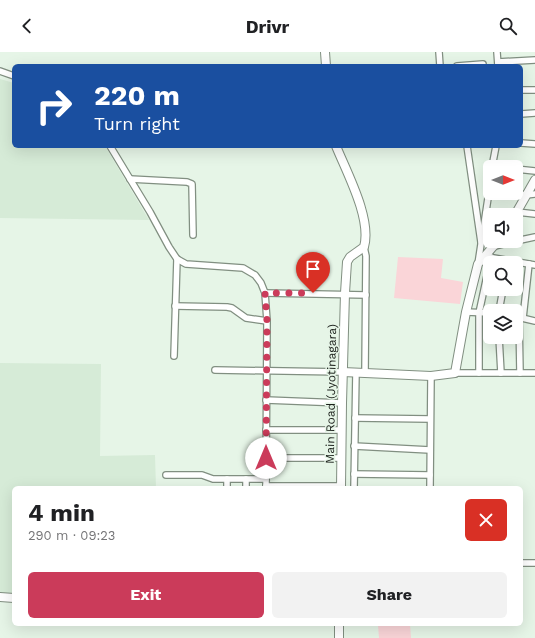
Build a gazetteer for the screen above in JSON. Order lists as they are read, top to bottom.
{
  "streets": {
    "street": ["Main Road (Jyotinagara)"]
  },
  "north": "right",
  "page": {
    "header": "Drivr",
    "turn": ["220 m", "Turn right"],
    "heading": ["4 min", "290 m · 09:23"],
    "buttons": ["Exit", "Share"]
  }
}
